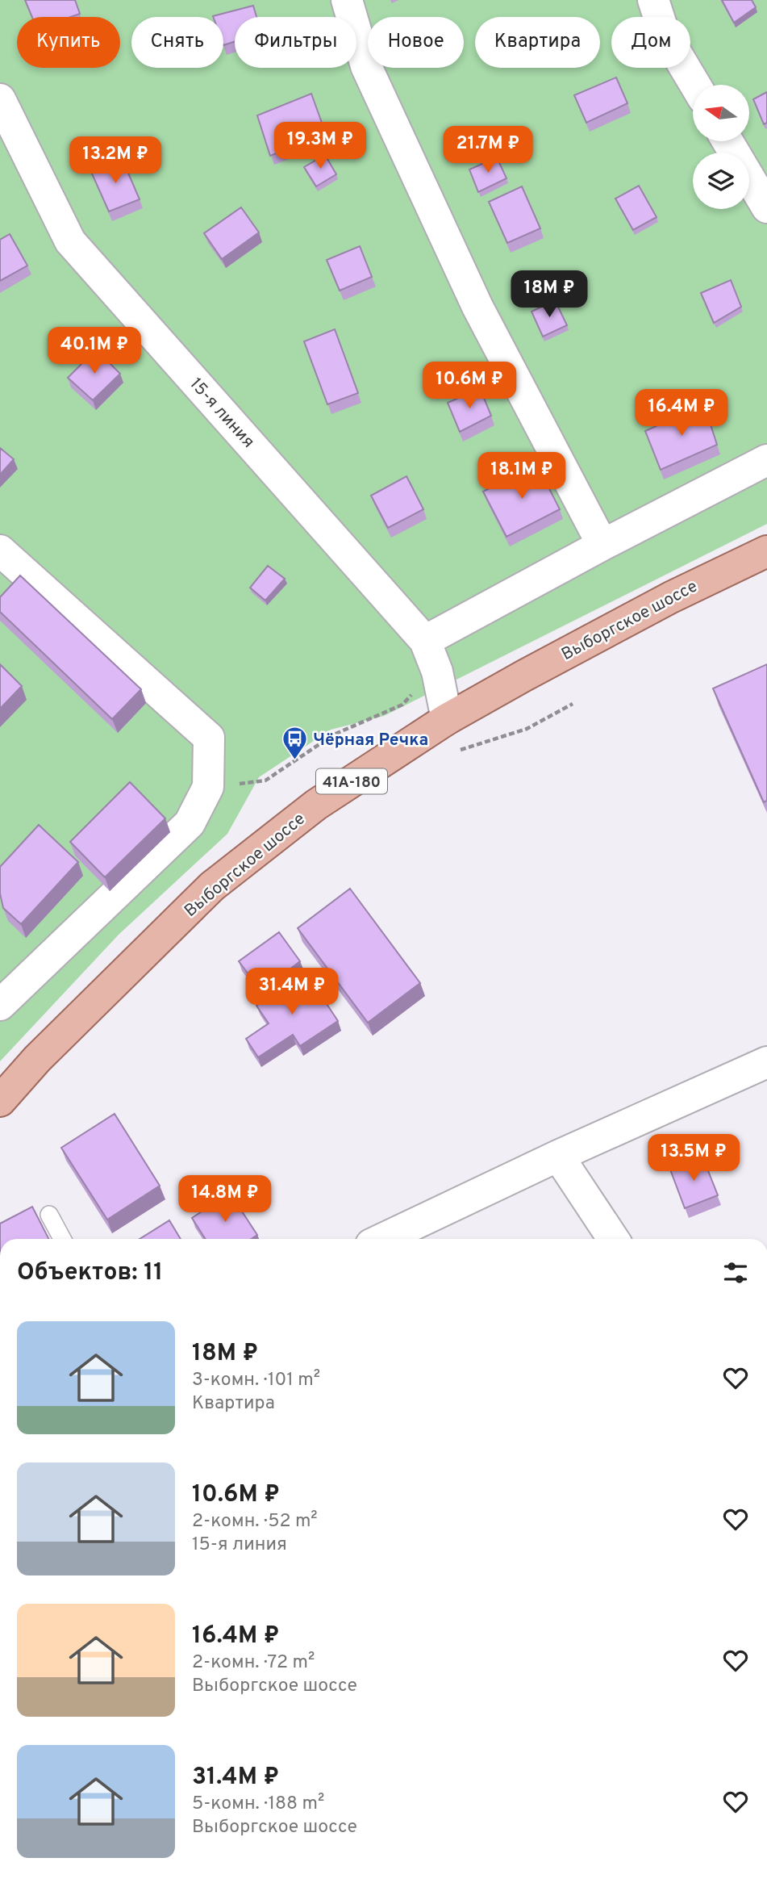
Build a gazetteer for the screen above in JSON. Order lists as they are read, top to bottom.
{
  "streets": {
    "main road": ["Выборгское шоссе", "41А-180"],
    "street": ["15-я линия"]
  },
  "crossings": [
    ["15-я линия", "Выборгское шоссе"]
  ],
  "places": {
    "bus stop": ["Чёрная Речка"]
  },
  "north": "left",
  "page": {
    "chip": [
      "Купить",
      "Снять",
      "Фильтры",
      "Новое",
      "Квартира",
      "Дом"
    ],
    "price": [
      "19.3M ₽",
      "21.7M ₽",
      "13.2M ₽",
      "18M ₽",
      "40.1M ₽",
      "10.6M ₽",
      "16.4M ₽",
      "18.1M ₽",
      "31.4M ₽",
      "13.5M ₽",
      "14.8M ₽"
    ],
    "heading": "Объектов: 11",
    "list": [
      {
        "name": "18M ₽",
        "note": "3-комн. · 101 m² · Квартира"
      },
      {
        "name": "10.6M ₽",
        "note": "2-комн. · 52 m² · 15-я линия"
      },
      {
        "name": "16.4M ₽",
        "note": "2-комн. · 72 m² · Выборгское шоссе"
      },
      {
        "name": "31.4M ₽",
        "note": "5-комн. · 188 m² · Выборгское шоссе"
      }
    ]
  }
}
